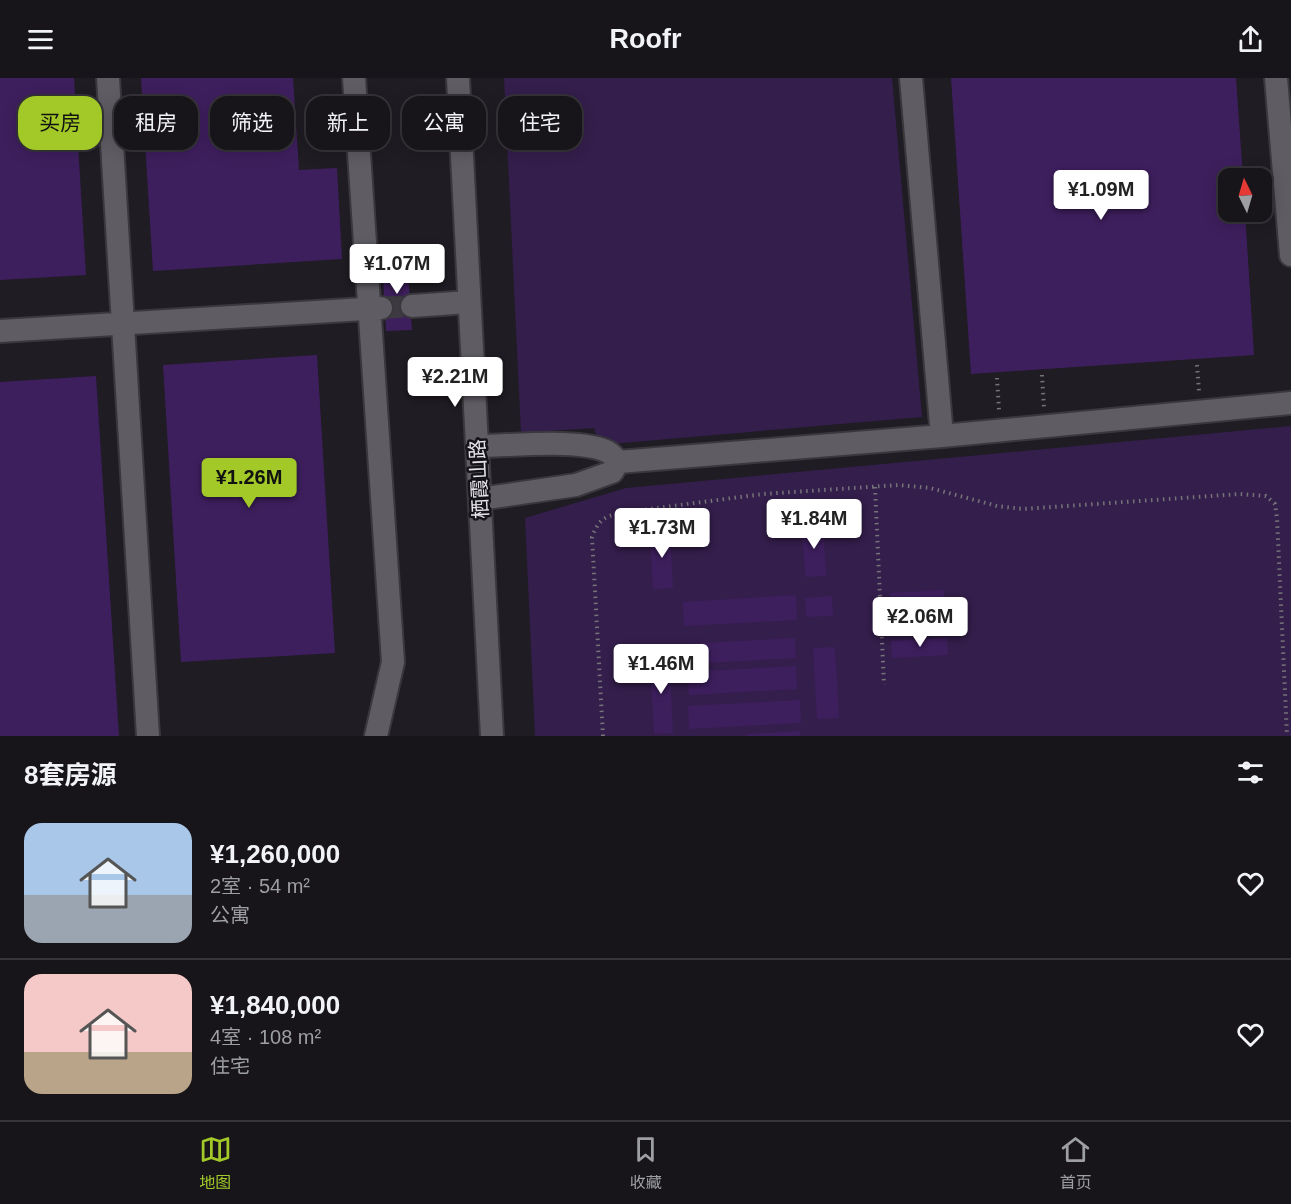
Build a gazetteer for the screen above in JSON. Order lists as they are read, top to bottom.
{
  "streets": {
    "street": ["栖霞山路"]
  },
  "north": "top",
  "page": {
    "header": "Roofr",
    "chip": [
      "买房",
      "租房",
      "筛选",
      "新上",
      "公寓",
      "住宅"
    ],
    "price": [
      "¥1.09M",
      "¥1.07M",
      "¥2.21M",
      "¥1.26M",
      "¥1.84M",
      "¥1.73M",
      "¥2.06M",
      "¥1.46M"
    ],
    "heading": "8套房源",
    "list": [
      {
        "name": "¥1,260,000",
        "note": "2室 · 54 m² · 公寓"
      },
      {
        "name": "¥1,840,000",
        "note": "4室 · 108 m² · 住宅"
      }
    ],
    "tabs": ["地图", "收藏", "首页"]
  }
}
